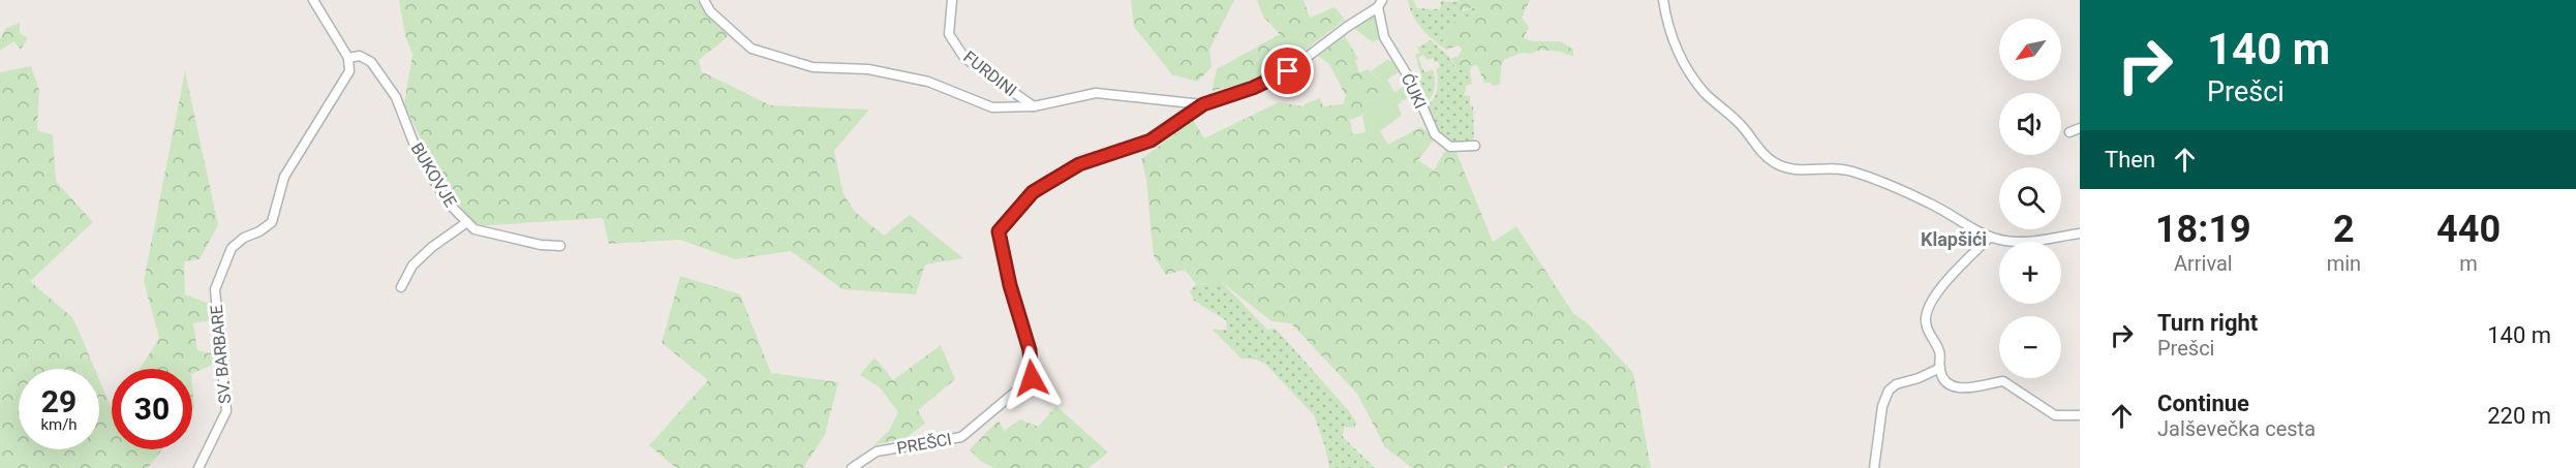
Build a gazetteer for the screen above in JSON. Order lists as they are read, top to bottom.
{
  "streets": {
    "street": [
      "FURDINI",
      "ĆUKI",
      "BUKOVJE",
      "SV. BARBARE",
      "PREŠCI"
    ]
  },
  "crossings": [
    ["BUKOVJE", "SV. BARBARE"]
  ],
  "districts": ["Klapšići"],
  "north": "bottom left",
  "page": {
    "turn": ["140 m", "Prešci"],
    "map_buttons": ["+", "−"],
    "then": "Then",
    "eta": [
      "18:19",
      "Arrival",
      "2",
      "min",
      "440",
      "m"
    ],
    "list": [
      {
        "name": "Turn right",
        "note": "Prešci",
        "value": "140 m"
      },
      {
        "name": "Continue",
        "note": "Jalševečka cesta",
        "value": "220 m"
      }
    ],
    "speed": "29 km/h",
    "limit": "30"
  }
}
